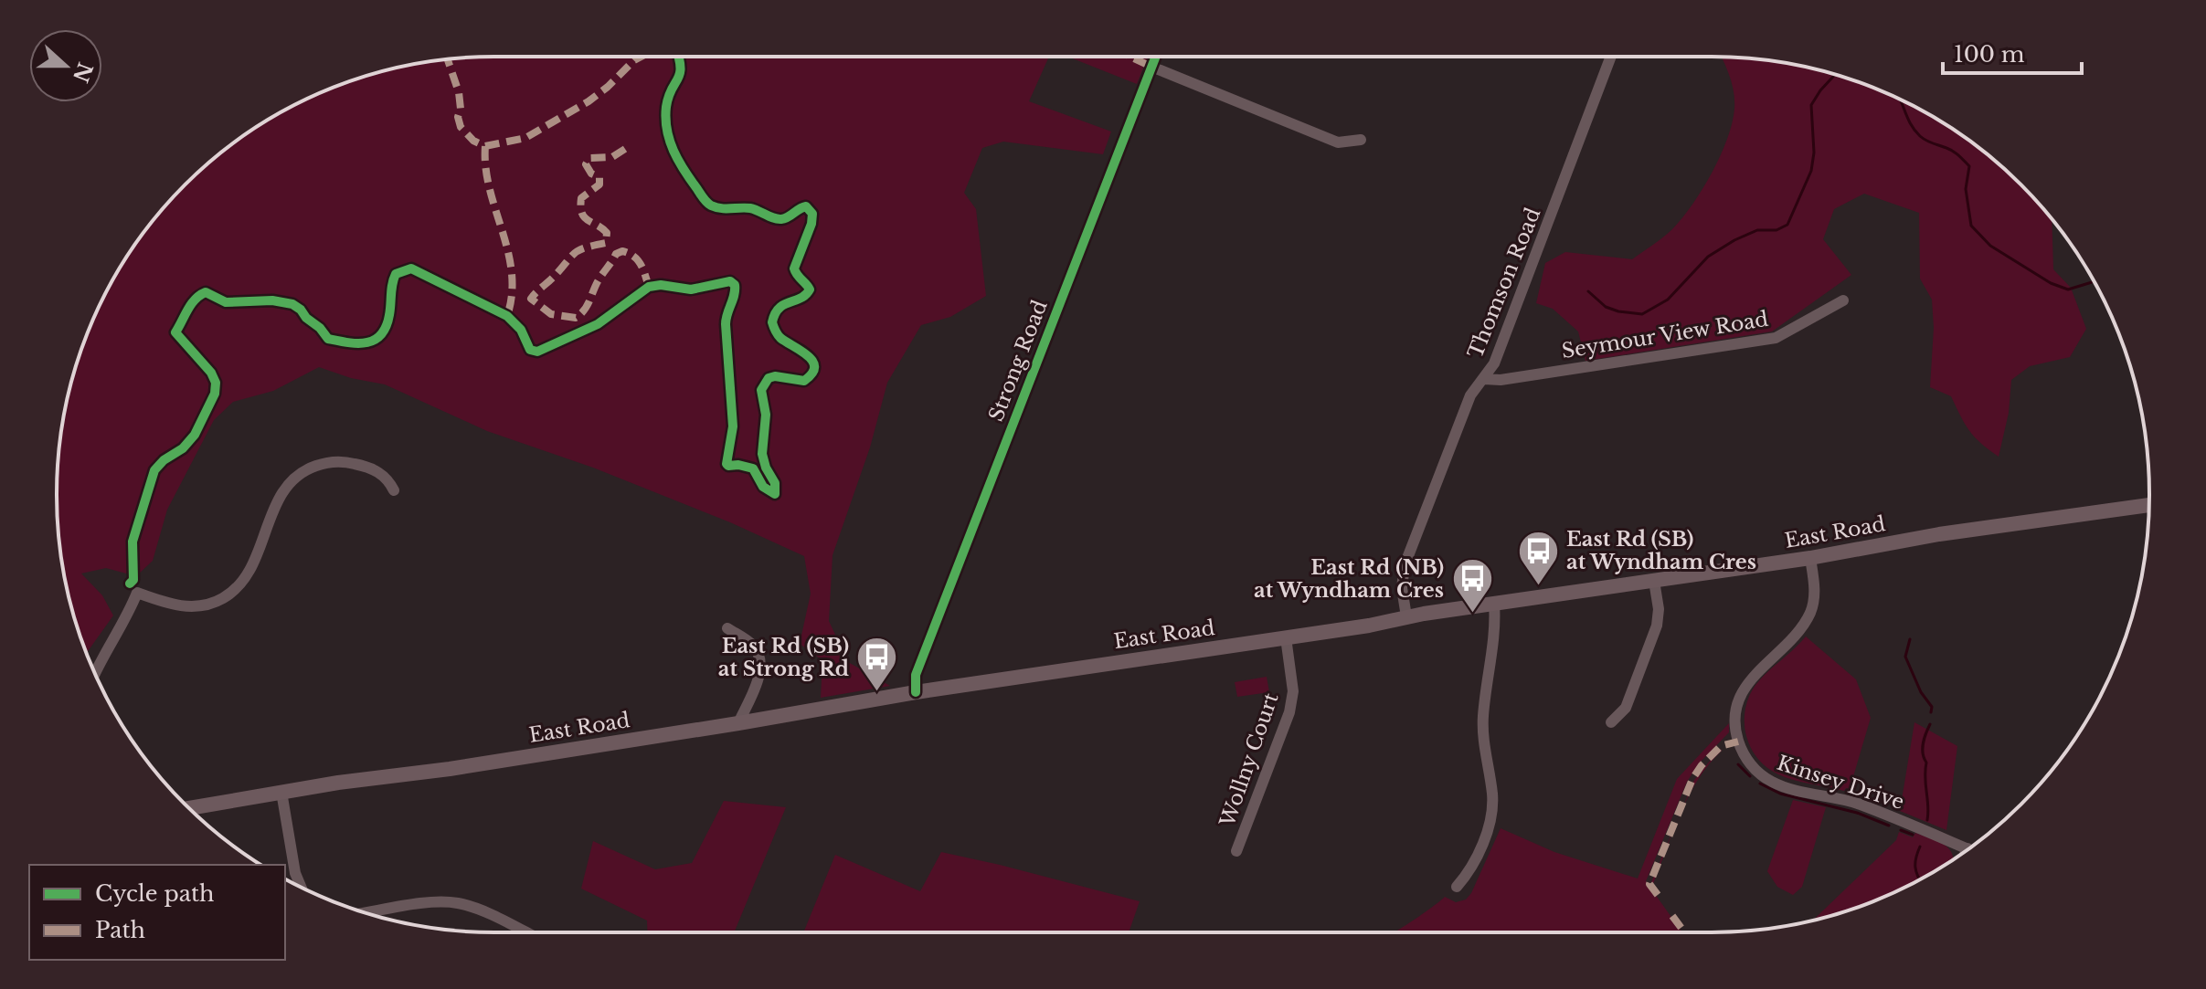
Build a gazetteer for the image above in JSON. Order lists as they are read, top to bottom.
{
  "streets": {
    "main road": ["East Road"],
    "street": [
      "Thomson Road",
      "Seymour View Road",
      "Strong Road",
      "Wollny Court",
      "Kinsey Drive"
    ]
  },
  "crossings": [
    ["Thomson Road", "Seymour View Road"],
    ["Thomson Road", "East Road"],
    ["Strong Road", "East Road"],
    ["East Road", "Wollny Court"],
    ["East Road", "Kinsey Drive"]
  ],
  "places": {
    "bus stop": ["East Rd (SB) at Wyndham Cres", "East Rd (NB) at Wyndham Cres", "East Rd (SB) at Strong Rd"]
  },
  "legend": ["Cycle path", "Path"],
  "scale_bar": "100 m",
  "north": "right"
}
